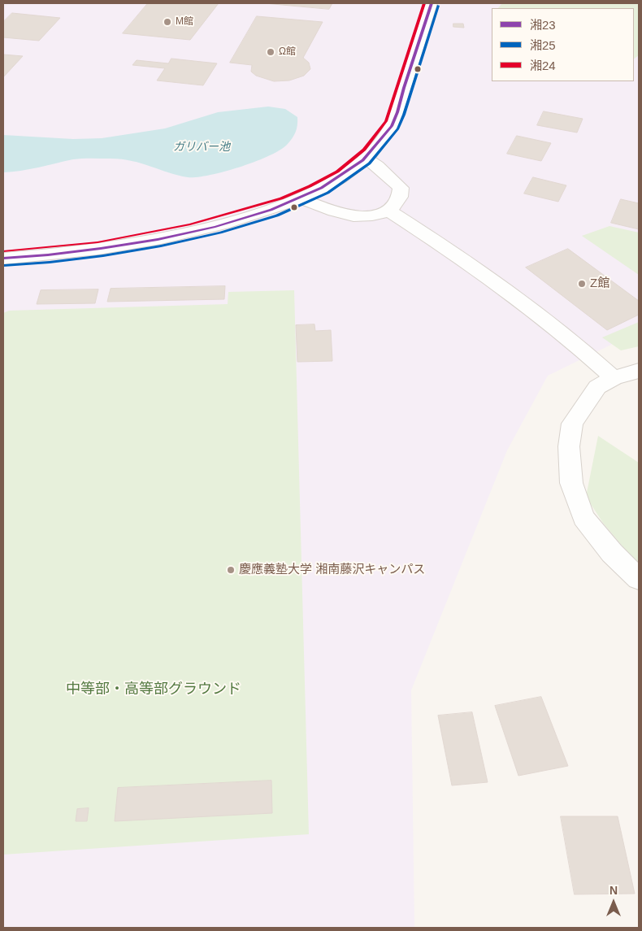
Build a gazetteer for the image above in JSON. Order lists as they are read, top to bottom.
{
  "water": ["ガリバー池"],
  "parks": ["中等部・高等部グラウンド"],
  "places": [
    "Μ館",
    "Ω館",
    "Ζ館",
    "慶應義塾大学 湘南藤沢キャンパス"
  ],
  "lines": ["transit line 湘23", "transit line 湘24", "transit line 湘25"],
  "legend": ["湘23", "湘25", "湘24"],
  "north": "top"
}
